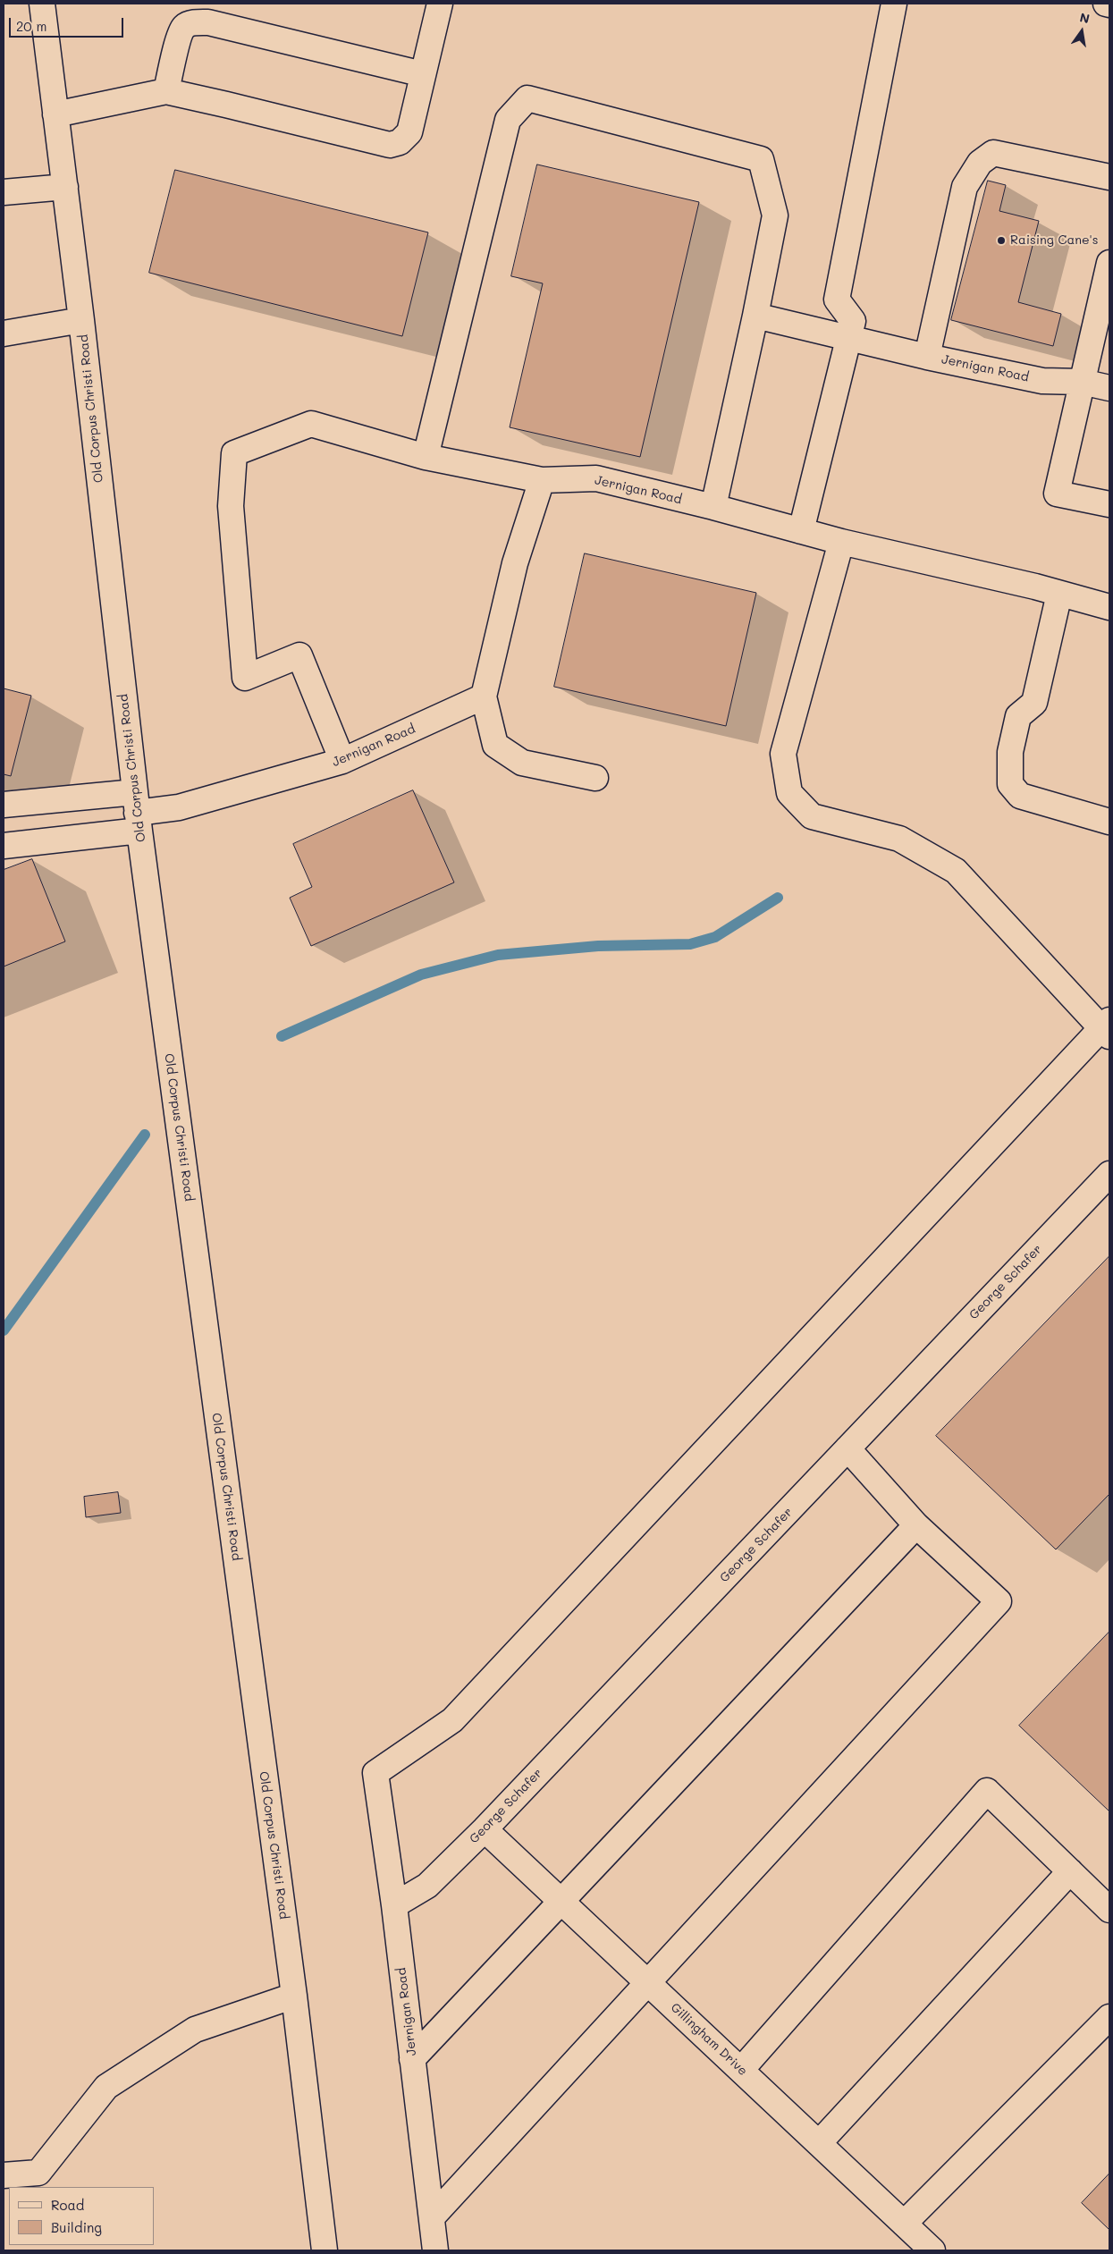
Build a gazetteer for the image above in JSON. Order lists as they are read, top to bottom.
{
  "streets": {
    "street": [
      "Jernigan Road",
      "Old Corpus Christi Road",
      "George Schafer",
      "Gillingham Drive"
    ]
  },
  "crossings": [
    ["Jernigan Road", "Old Corpus Christi Road"],
    ["Jernigan Road", "George Schafer"],
    ["George Schafer", "Gillingham Drive"]
  ],
  "places": ["Raising Cane's"],
  "legend": ["Road", "Building"],
  "scale_bar": "20 m",
  "north": "top"
}
